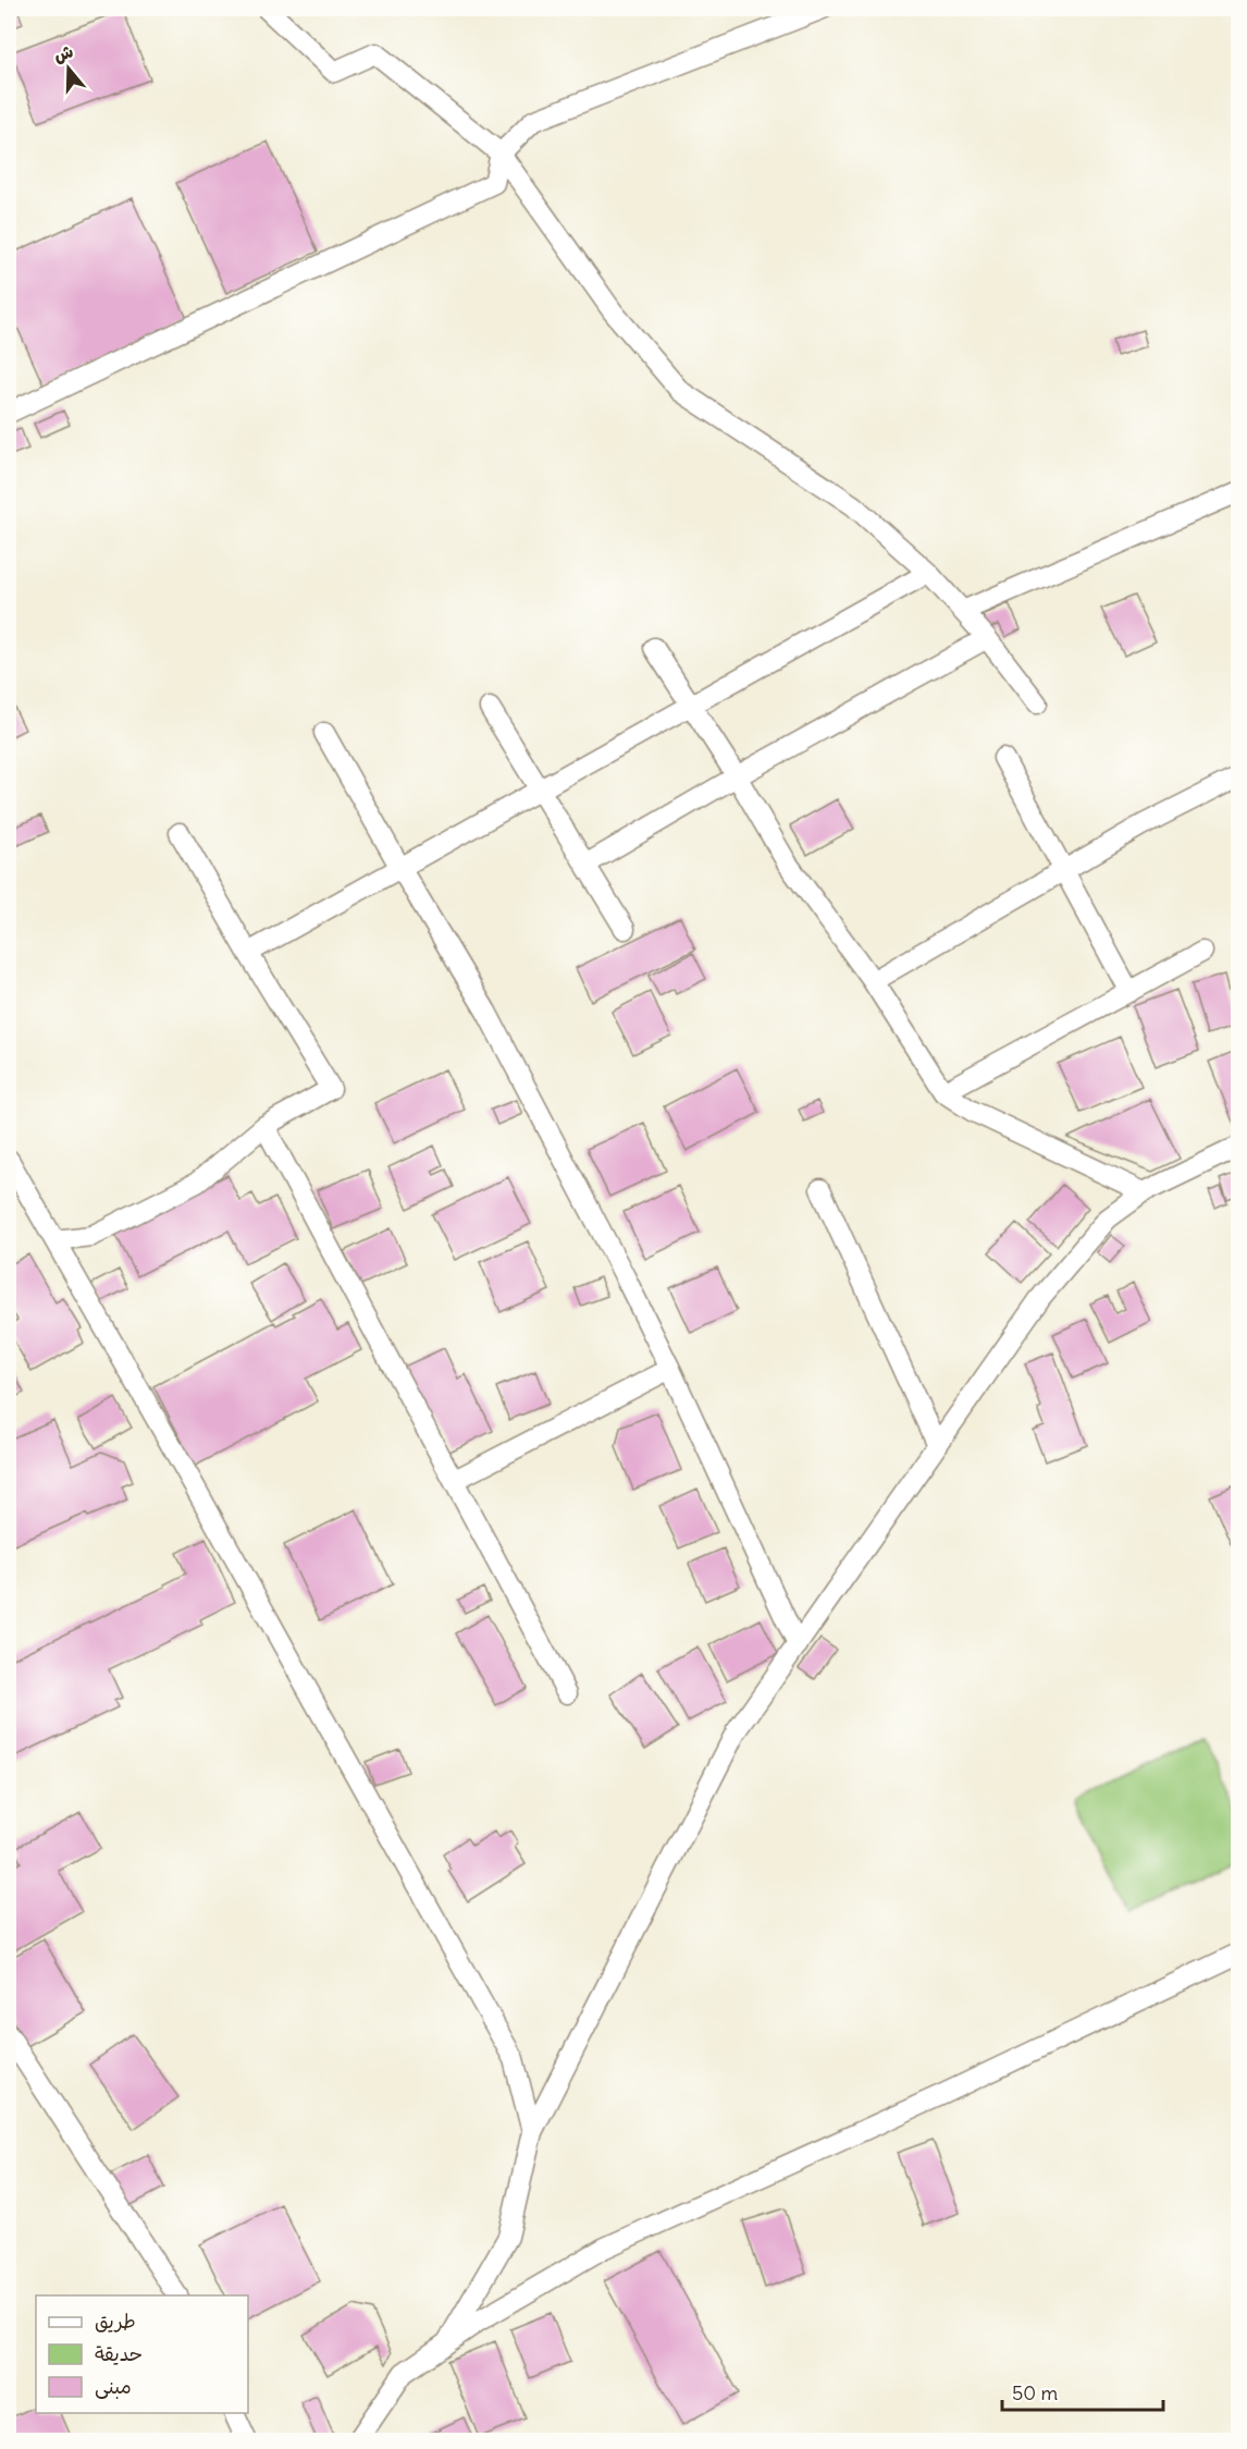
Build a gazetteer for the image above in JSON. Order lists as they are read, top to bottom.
{
  "legend": ["طريق", "حديقة", "مبنى"],
  "scale_bar": "50 m",
  "north": "top"
}
